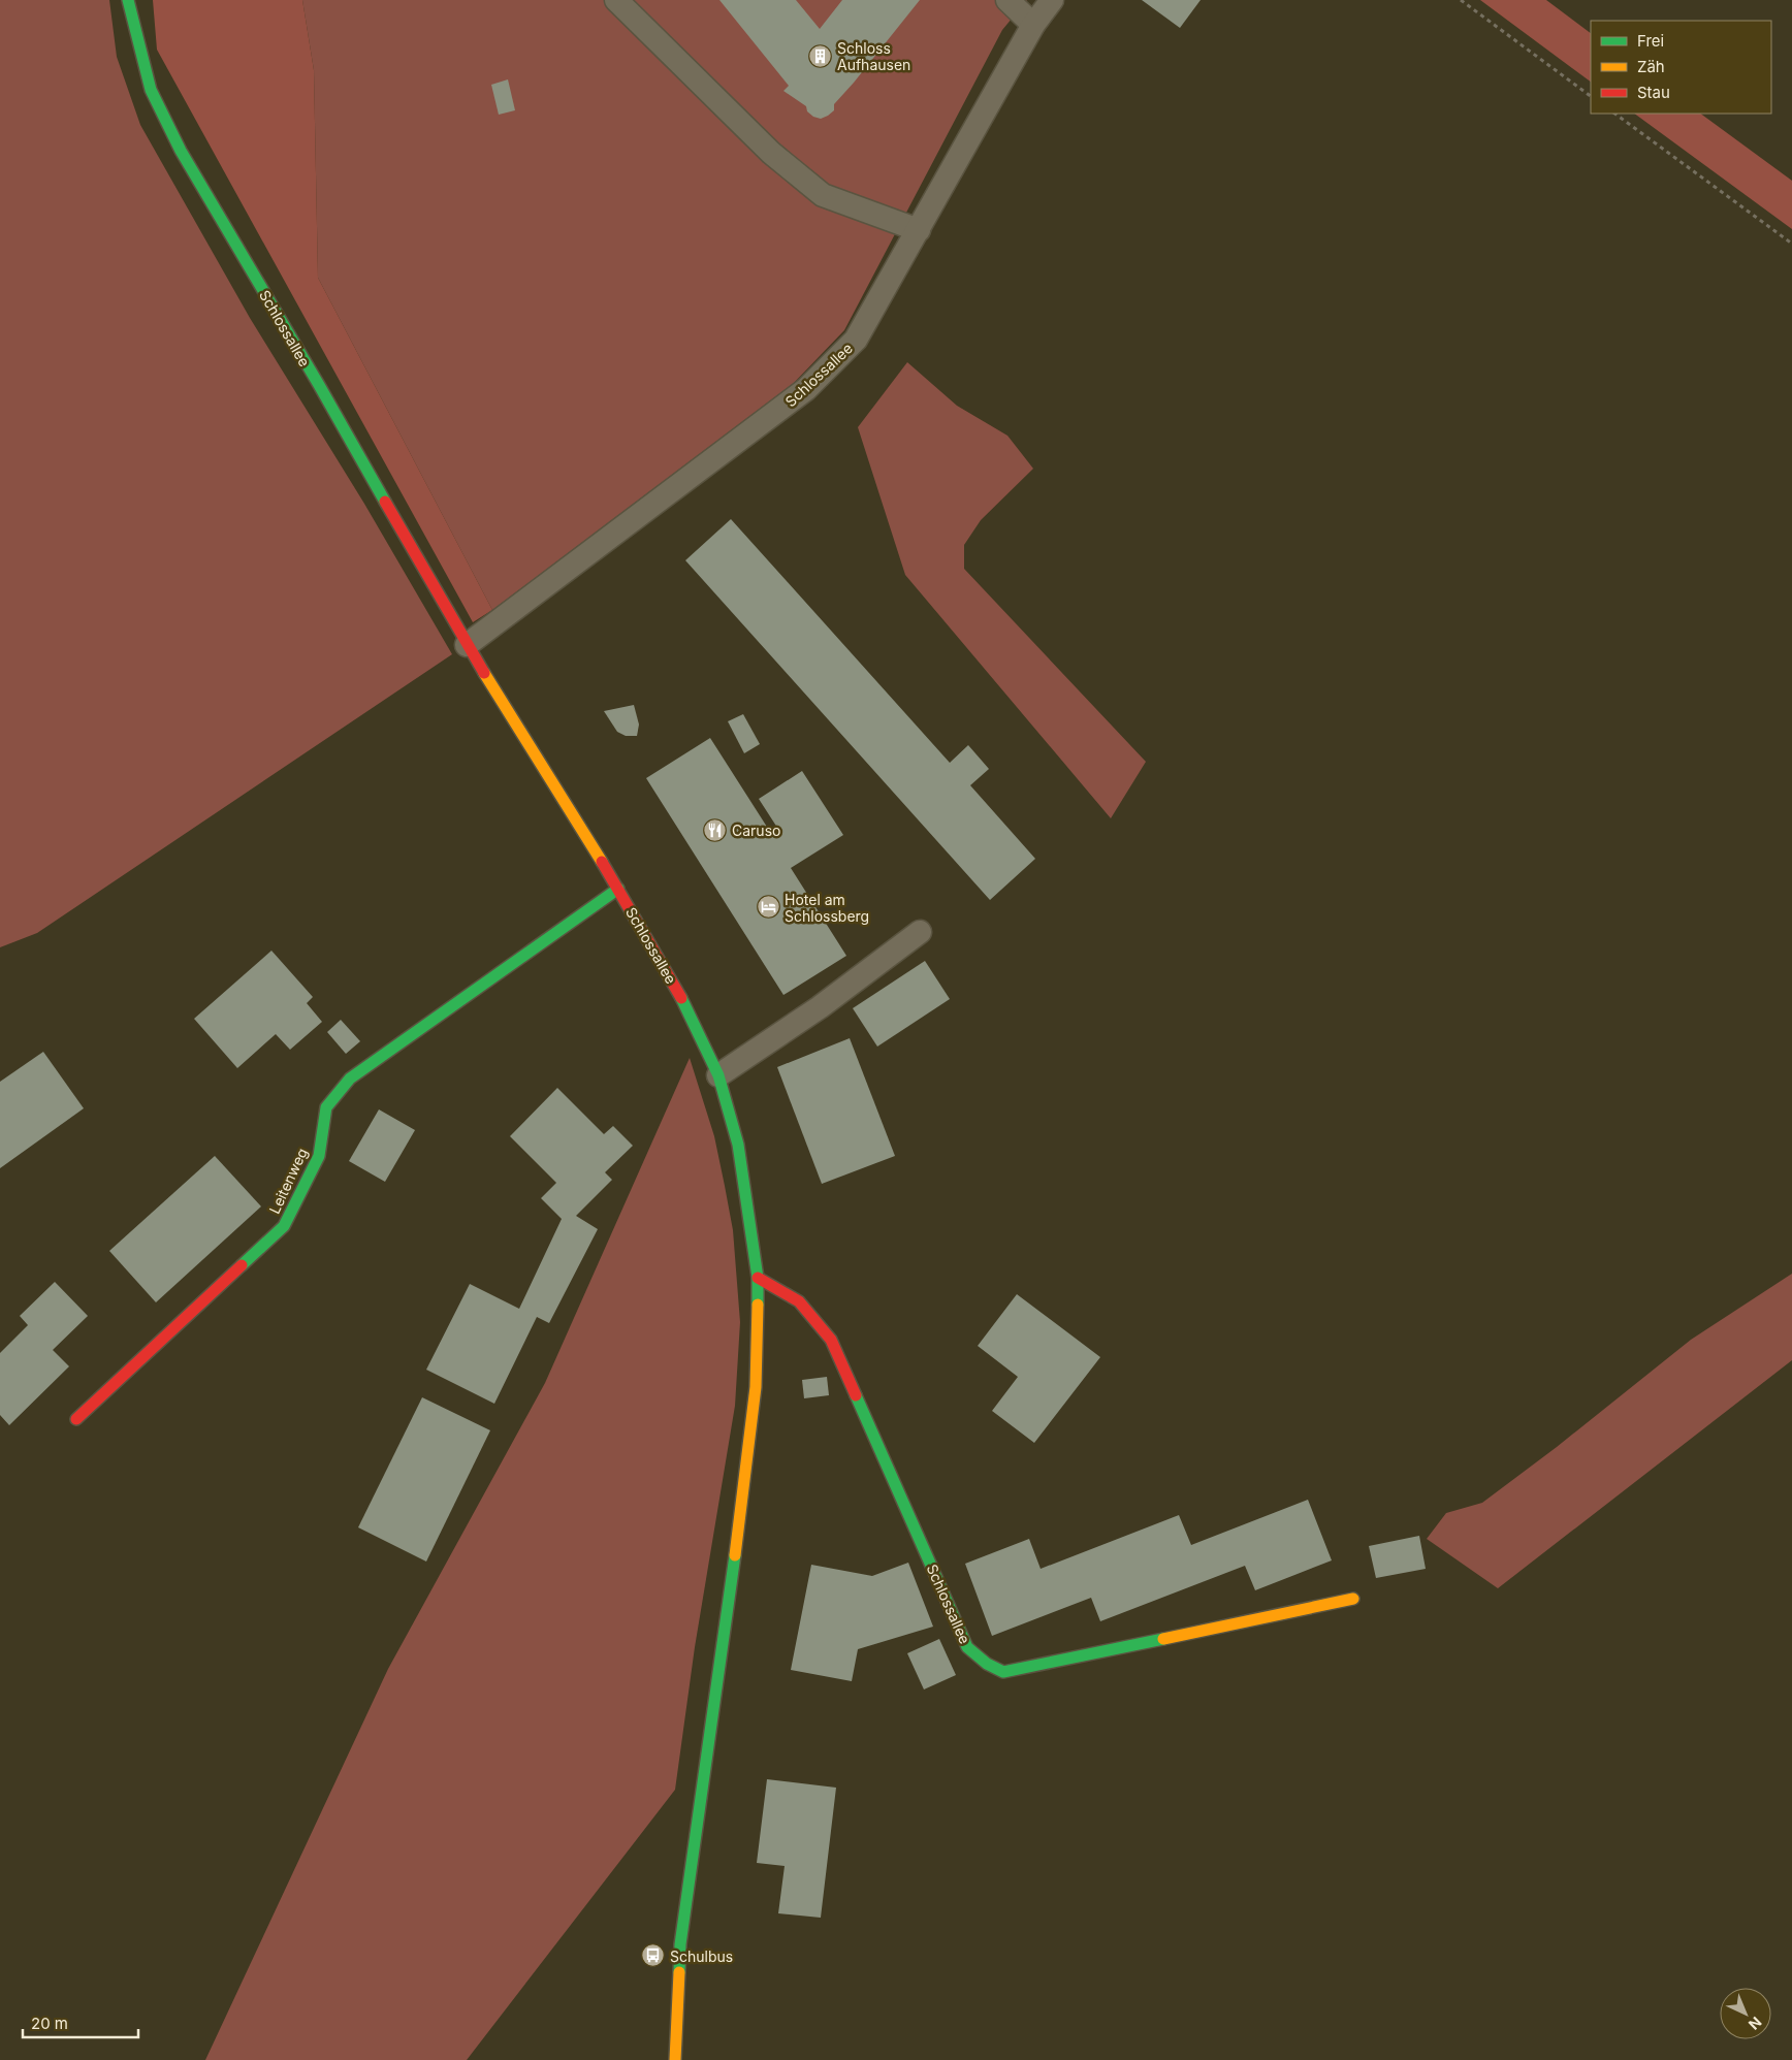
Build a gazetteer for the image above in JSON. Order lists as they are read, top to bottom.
{
  "streets": {
    "main road": ["Schlossallee", "Leitenweg"]
  },
  "crossings": [
    ["Schlossallee", "Leitenweg"]
  ],
  "places": {
    "building": ["Schloss Aufhausen"],
    "restaurant": ["Caruso"],
    "hotel": ["Hotel am Schlossberg"],
    "bus stop": ["Schulbus"]
  },
  "legend": ["Frei", "Zäh", "Stau"],
  "scale_bar": "20 m",
  "north": "bottom right"
}
